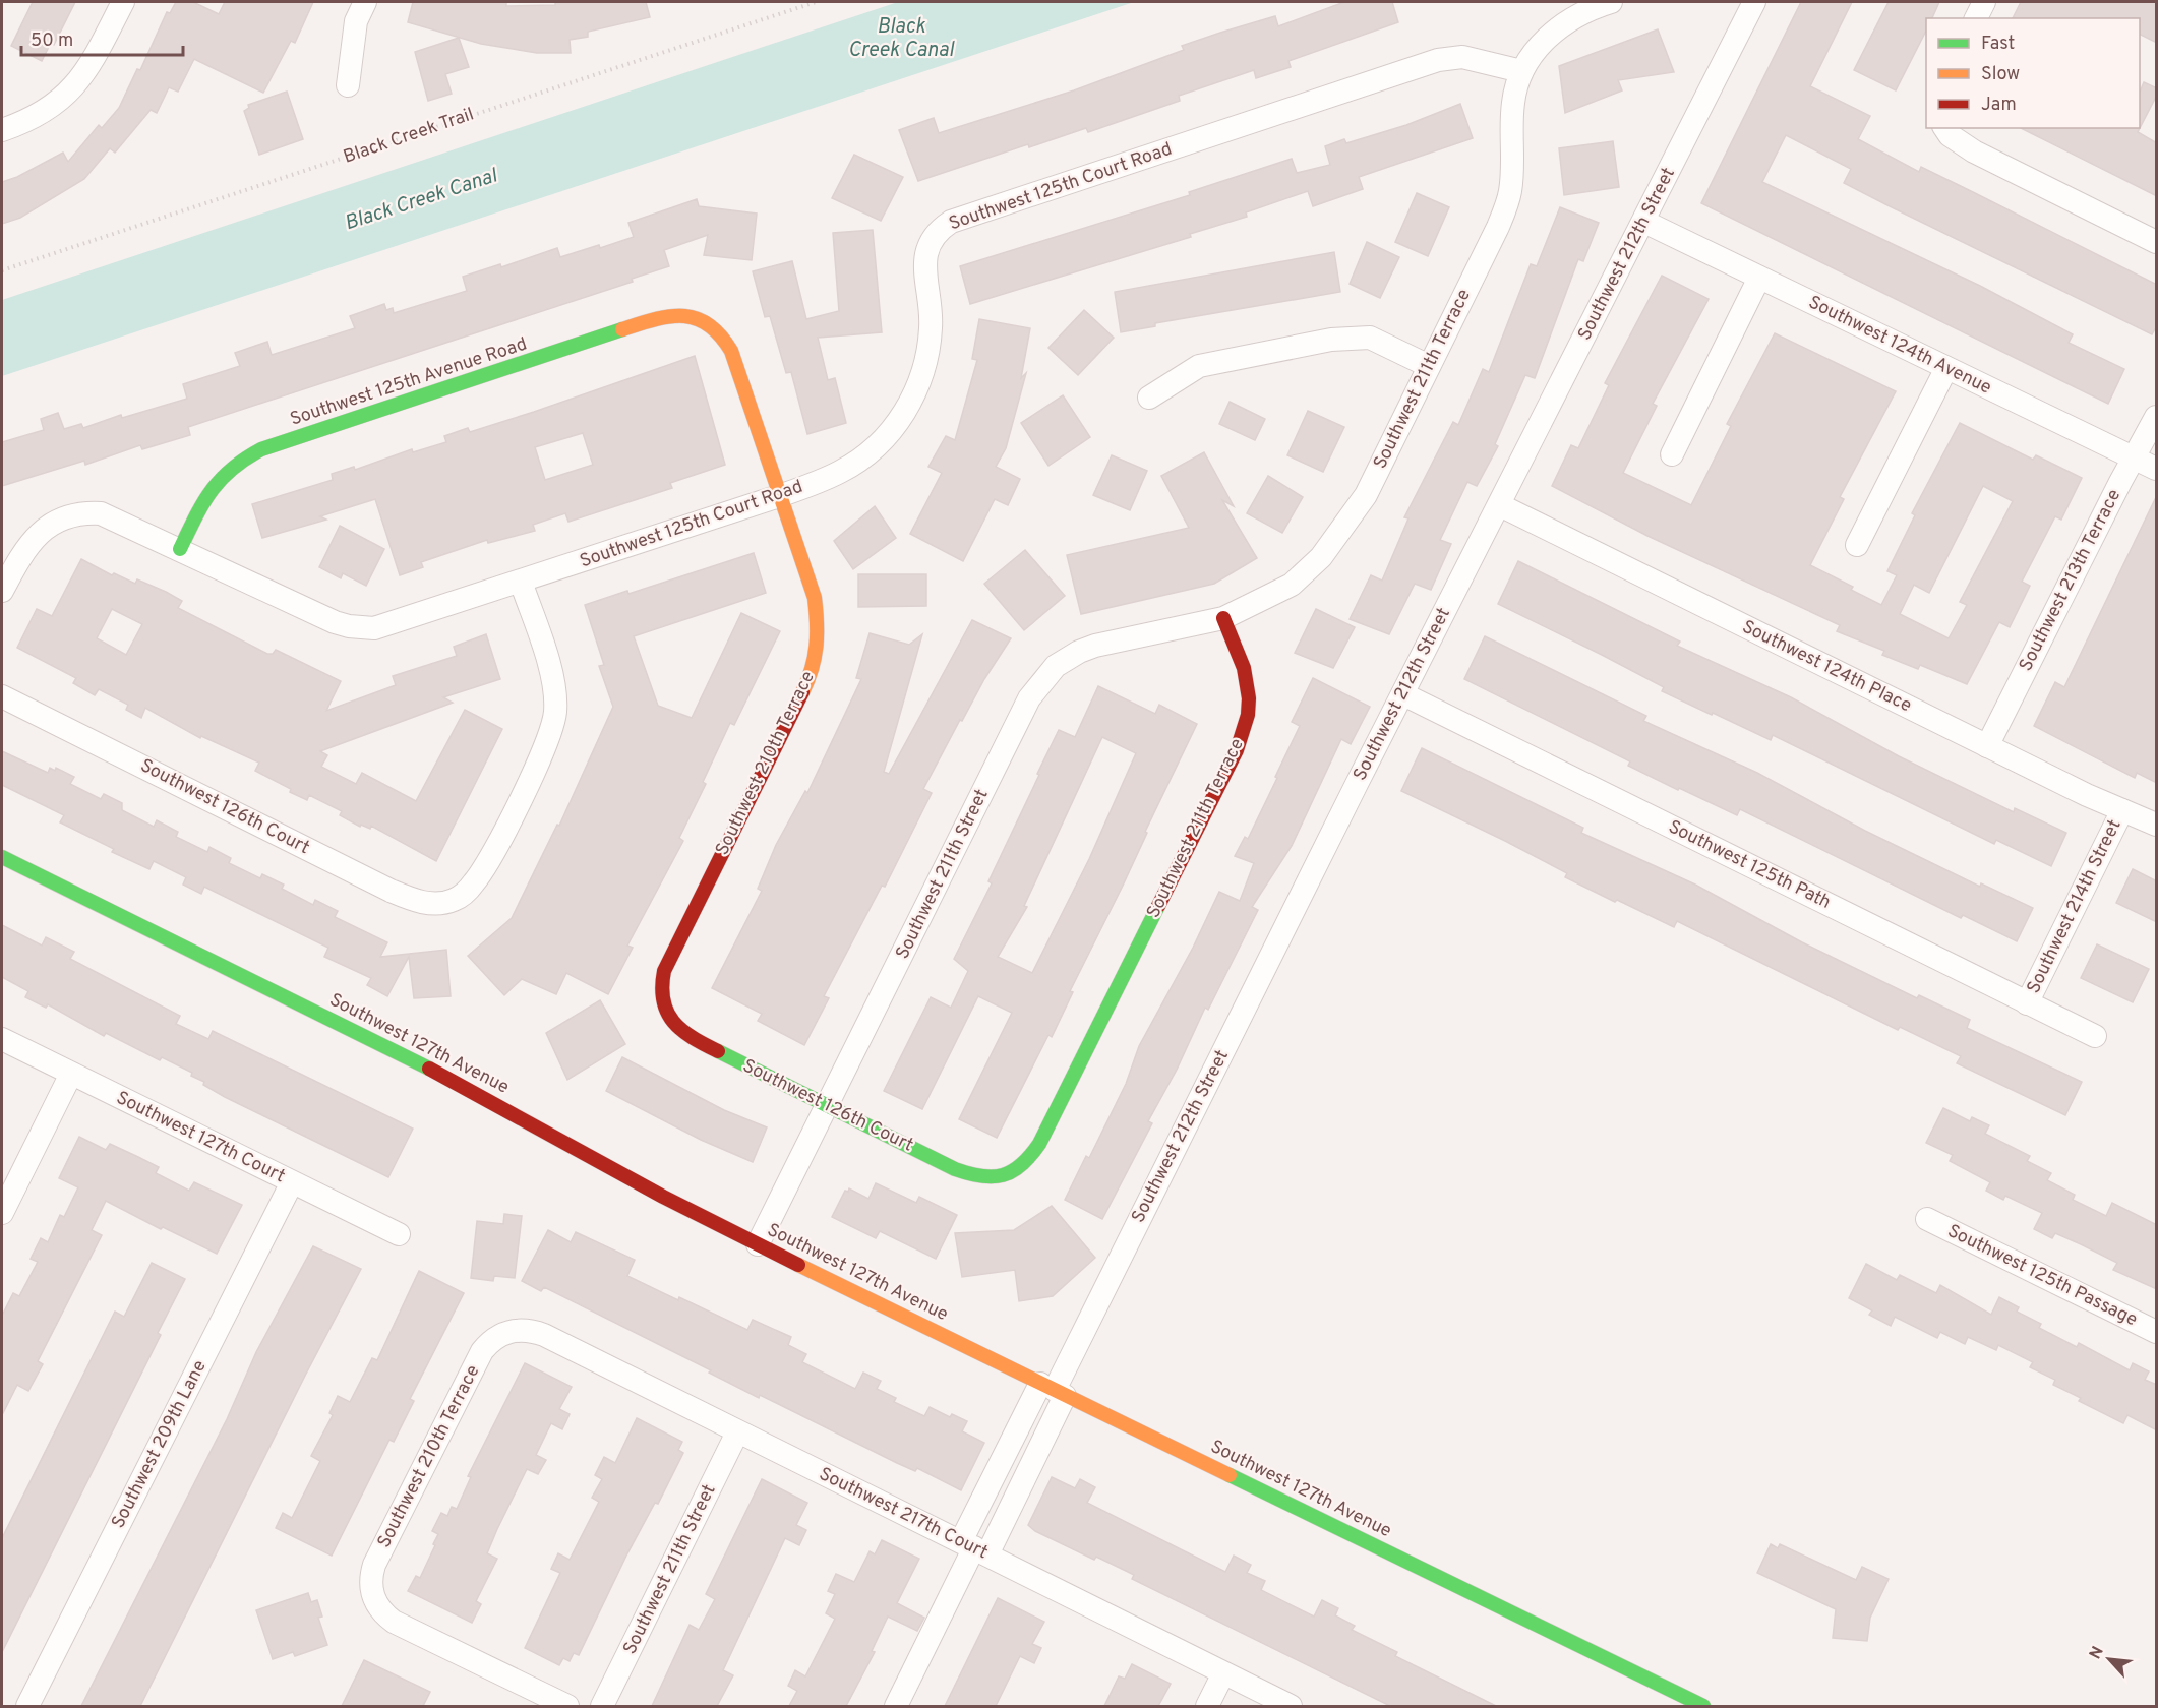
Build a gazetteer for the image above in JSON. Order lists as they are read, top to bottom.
{
  "streets": {
    "street": [
      "Southwest 125th Court Road",
      "Southwest 212th Street",
      "Southwest 124th Avenue",
      "Southwest 211th Terrace",
      "Southwest 125th Avenue Road",
      "Southwest 213th Terrace",
      "Southwest 124th Place",
      "Southwest 210th Terrace",
      "Southwest 126th Court",
      "Southwest 125th Path",
      "Southwest 211th Street",
      "Southwest 214th Street",
      "Southwest 127th Avenue",
      "Southwest 127th Court",
      "Southwest 125th Passage",
      "Southwest 209th Lane",
      "Southwest 217th Court"
    ],
    "path": ["Black Creek Trail"]
  },
  "crossings": [
    ["Southwest 125th Court Road", "Southwest 211th Terrace"],
    ["Southwest 125th Court Road", "Southwest 125th Avenue Road"],
    ["Southwest 125th Court Road", "Southwest 210th Terrace"],
    ["Southwest 125th Court Road", "Southwest 126th Court"],
    ["Southwest 212th Street", "Southwest 124th Avenue"],
    ["Southwest 212th Street", "Southwest 124th Place"],
    ["Southwest 212th Street", "Southwest 125th Path"],
    ["Southwest 212th Street", "Southwest 127th Avenue"],
    ["Southwest 212th Street", "Southwest 217th Court"],
    ["Southwest 124th Avenue", "Southwest 213th Terrace"],
    ["Southwest 211th Terrace", "Southwest 126th Court"],
    ["Southwest 211th Terrace", "Southwest 211th Street"],
    ["Southwest 125th Avenue Road", "Southwest 210th Terrace"],
    ["Southwest 213th Terrace", "Southwest 124th Place"],
    ["Southwest 124th Place", "Southwest 214th Street"],
    ["Southwest 210th Terrace", "Southwest 126th Court"],
    ["Southwest 210th Terrace", "Southwest 217th Court"],
    ["Southwest 126th Court", "Southwest 211th Street"],
    ["Southwest 125th Path", "Southwest 214th Street"],
    ["Southwest 211th Street", "Southwest 127th Avenue"],
    ["Southwest 211th Street", "Southwest 217th Court"],
    ["Southwest 127th Court", "Southwest 209th Lane"]
  ],
  "water": ["Black Creek Canal"],
  "legend": ["Fast", "Slow", "Jam"],
  "scale_bar": "50 m",
  "north": "top left"
}
